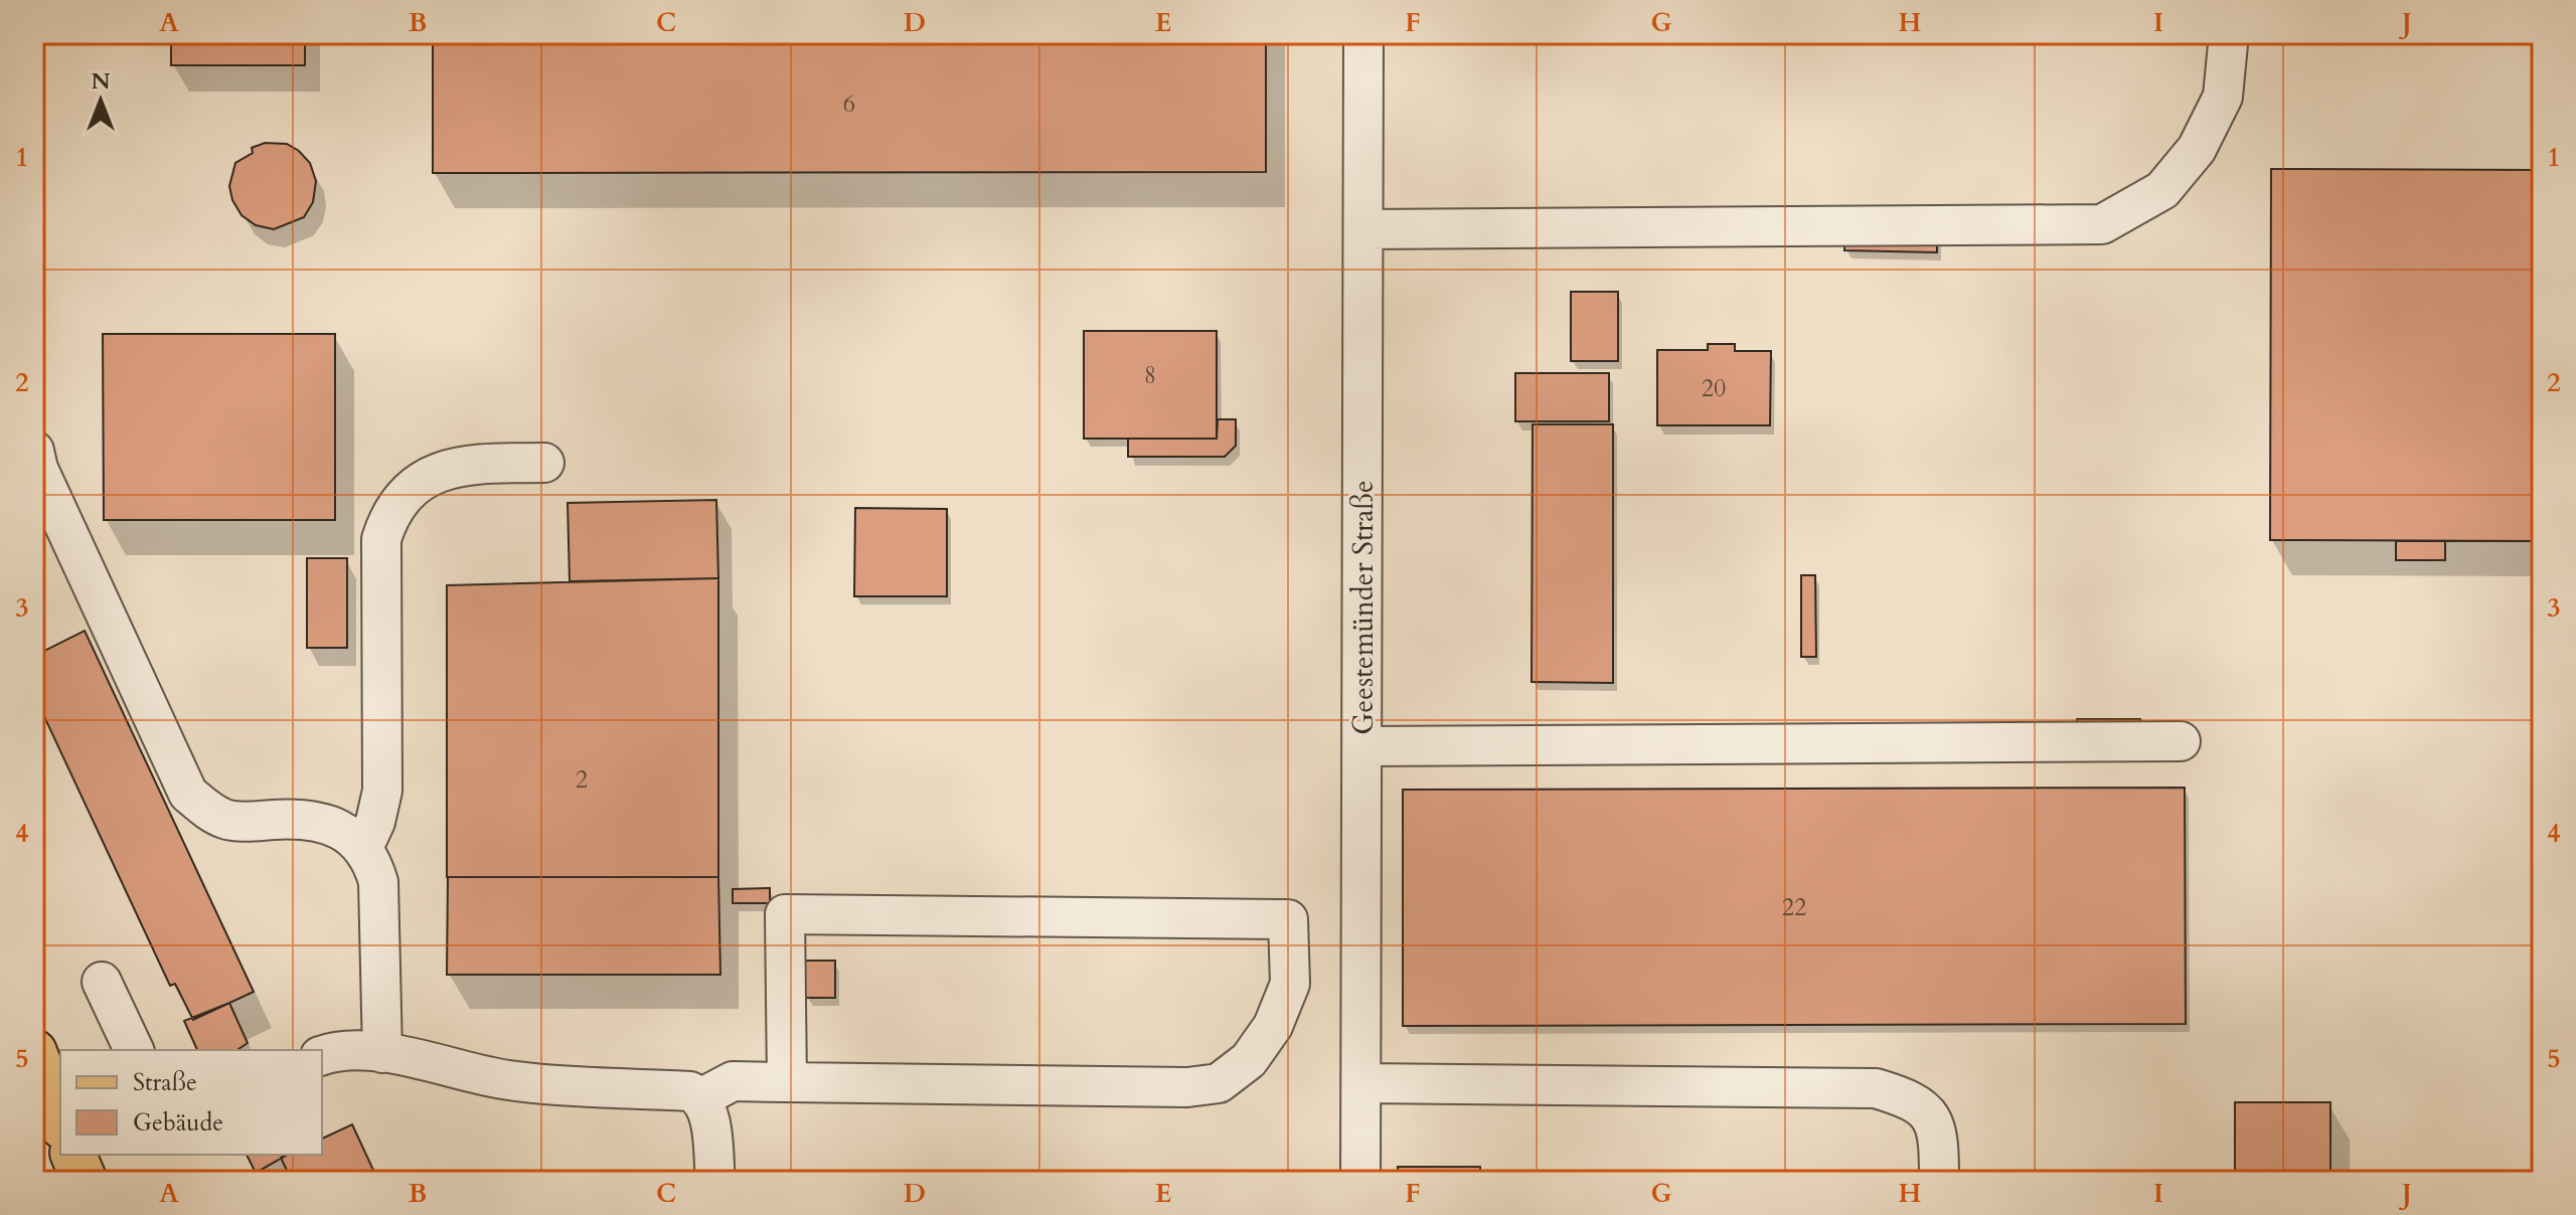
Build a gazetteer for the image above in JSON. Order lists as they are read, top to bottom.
{
  "streets": {
    "street": ["Geestemünder Straße"]
  },
  "house_numbers": [
    "6",
    "8",
    "20",
    "2",
    "22"
  ],
  "legend": ["Straße", "Gebäude"],
  "north": "top",
  "grid": {
    "columns": [
      "A",
      "B",
      "C",
      "D",
      "E",
      "F",
      "G",
      "H",
      "I",
      "J"
    ],
    "rows": [
      "1",
      "2",
      "3",
      "4",
      "5"
    ]
  }
}
